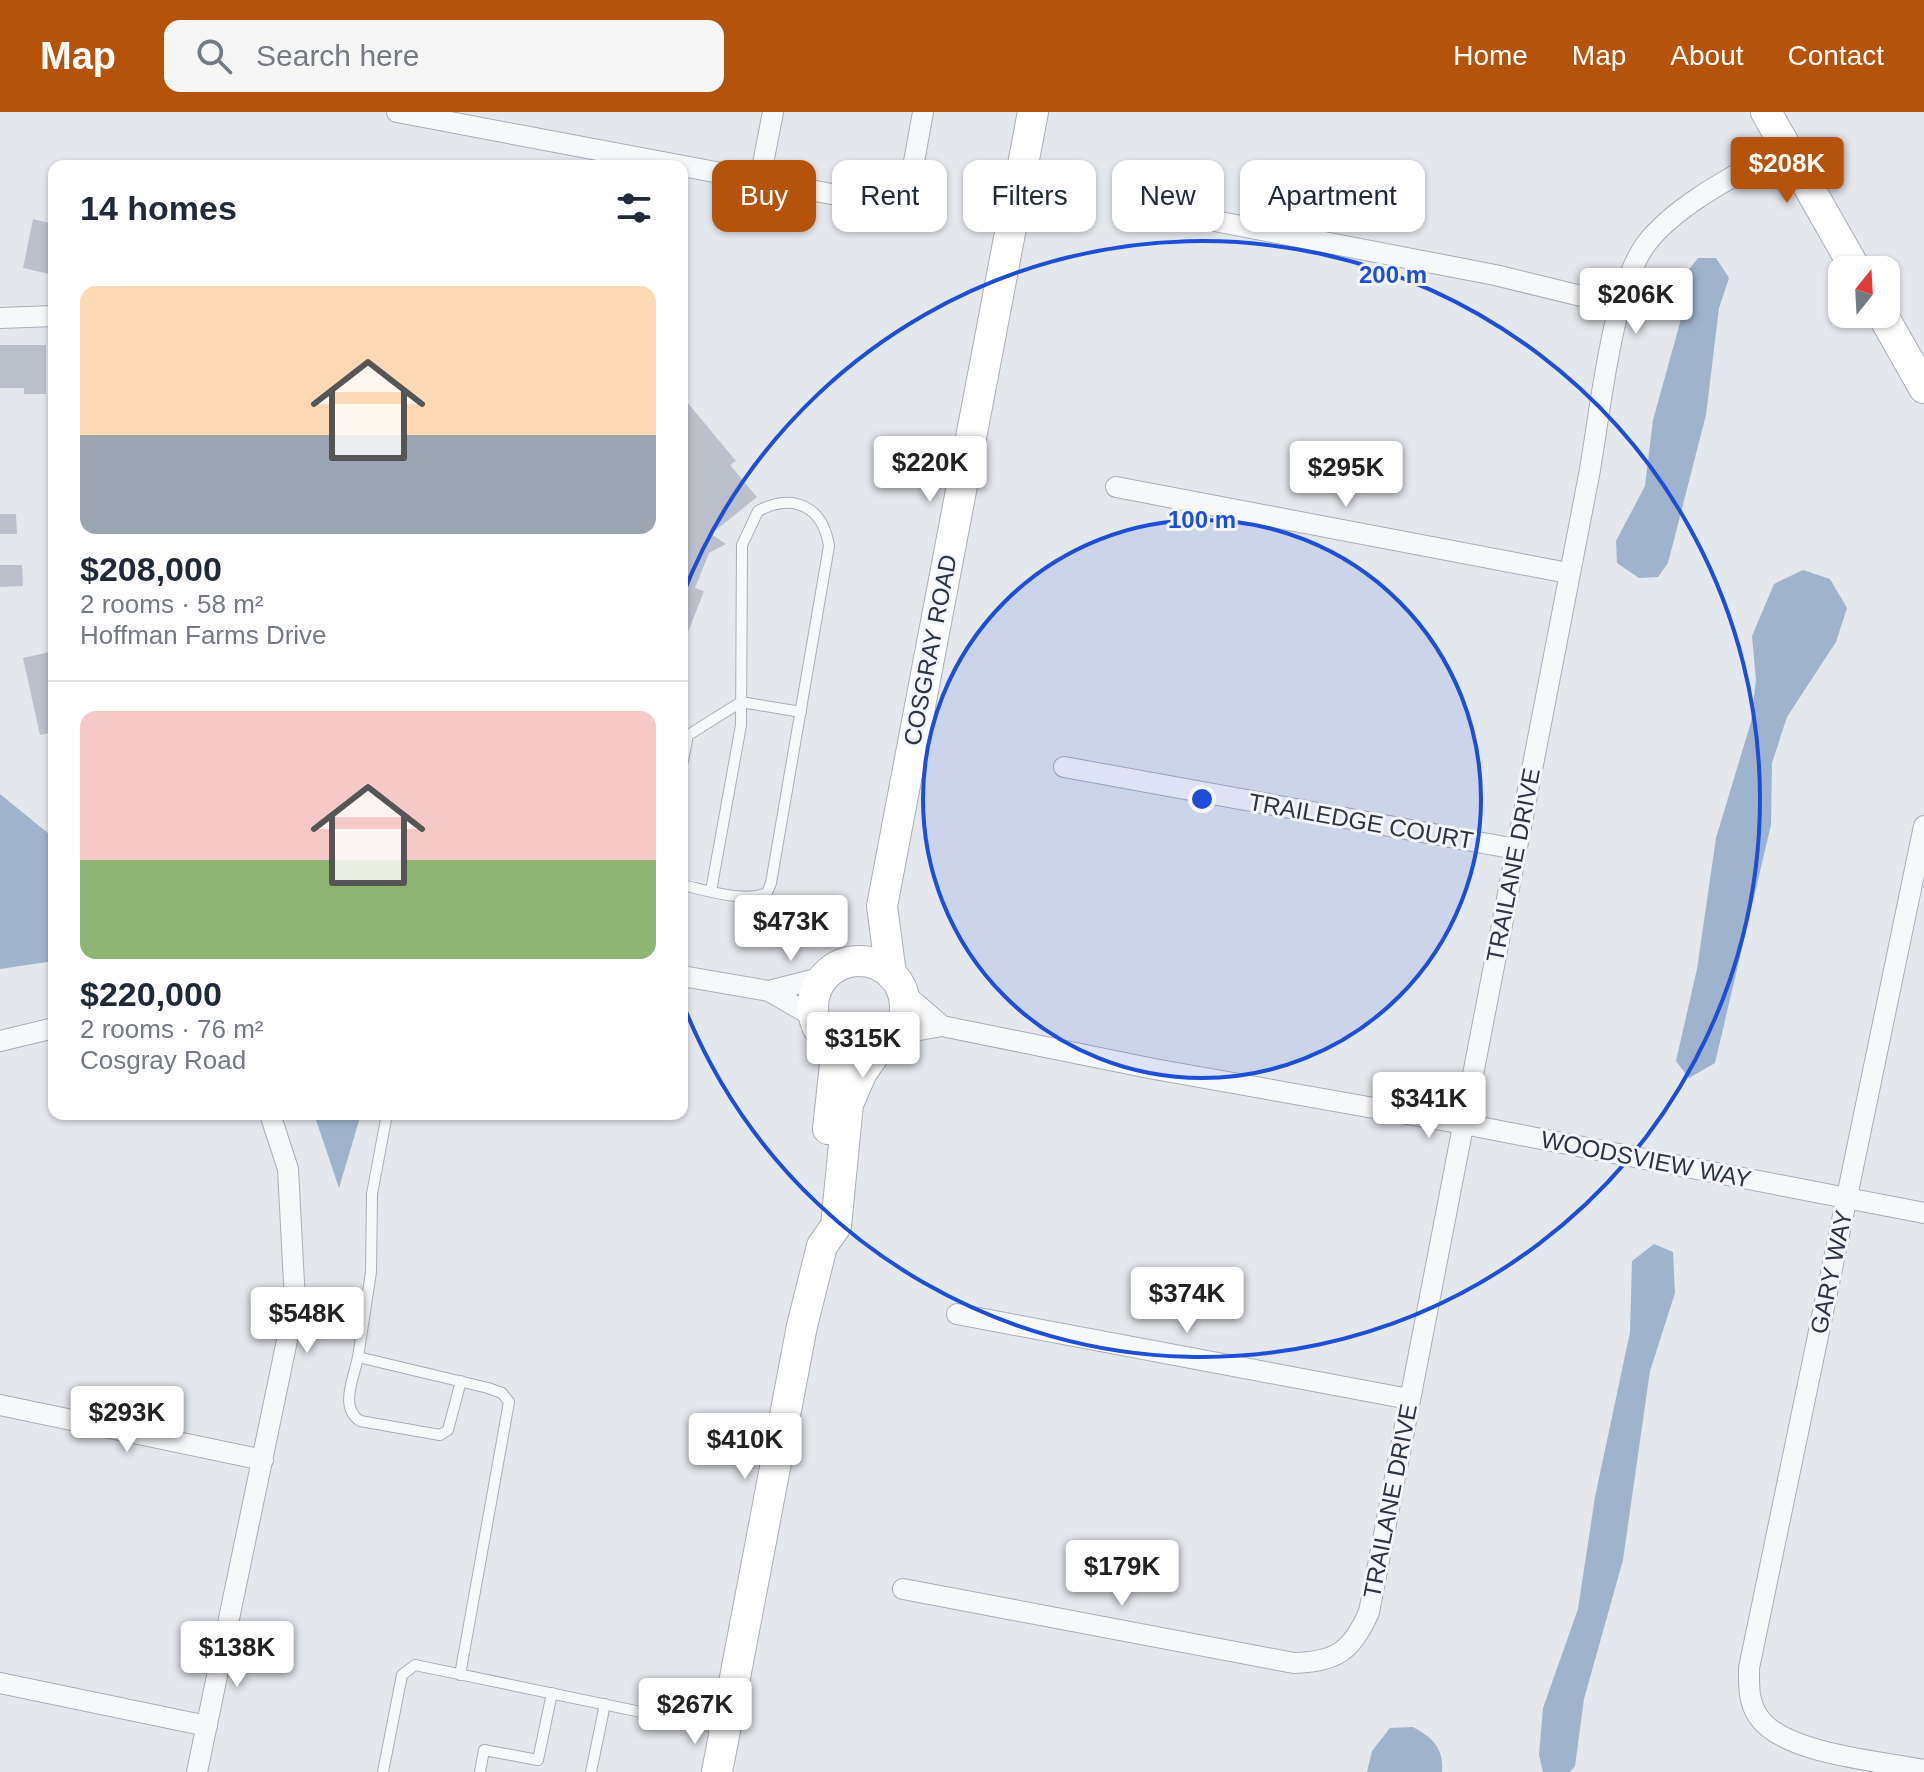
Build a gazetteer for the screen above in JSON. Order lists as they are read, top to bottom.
{
  "streets": {
    "main road": ["COSGRAY ROAD"],
    "street": [
      "TRAILEDGE COURT",
      "TRAILANE DRIVE",
      "WOODSVIEW WAY",
      "GARY WAY"
    ]
  },
  "crossings": [
    ["COSGRAY ROAD", "WOODSVIEW WAY"],
    ["TRAILEDGE COURT", "TRAILANE DRIVE"],
    ["TRAILANE DRIVE", "WOODSVIEW WAY"],
    ["WOODSVIEW WAY", "GARY WAY"]
  ],
  "north": "top",
  "page": {
    "header": "Map",
    "search": "Search here",
    "nav": [
      "Home",
      "Map",
      "About",
      "Contact"
    ],
    "price": [
      "$208K",
      "$206K",
      "$220K",
      "$295K",
      "$473K",
      "$315K",
      "$341K",
      "$374K",
      "$548K",
      "$293K",
      "$410K",
      "$179K",
      "$138K",
      "$267K"
    ],
    "chip": [
      "Buy",
      "Rent",
      "Filters",
      "New",
      "Apartment"
    ],
    "heading": "14 homes",
    "list": [
      {
        "name": "$208,000",
        "note": "2 rooms · 58 m² · Hoffman Farms Drive"
      },
      {
        "name": "$220,000",
        "note": "2 rooms · 76 m² · Cosgray Road"
      }
    ]
  },
  "rings": ["200 m", "100 m"]
}
